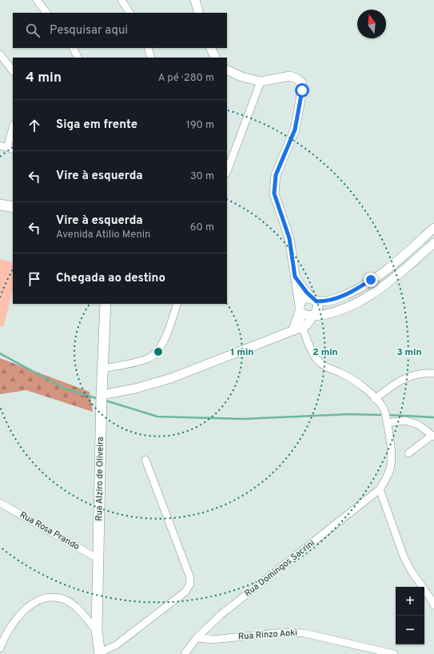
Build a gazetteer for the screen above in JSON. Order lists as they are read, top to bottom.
{
  "streets": {
    "main road": ["Rua Alziro de Oliveira"],
    "street": ["Rua Rosa Prando", "Rua Domingos Sacrini", "Rua Rinzo Aoki"]
  },
  "crossings": [
    ["Rua Alziro de Oliveira", "Rua Rosa Prando"],
    ["Rua Domingos Sacrini", "Rua Rinzo Aoki"]
  ],
  "north": "top",
  "page": {
    "search": "Pesquisar aqui",
    "heading": ["4 min", "A pé · 280 m"],
    "list": [
      ["Siga em frente", "190 m"],
      ["Vire à esquerda", "30 m"],
      ["Vire à esquerda", "Avenida Atilio Menin", "60 m"],
      "Chegada ao destino"
    ],
    "map_buttons": ["+", "−"]
  },
  "rings": ["1 min", "2 min", "3 min"]
}
